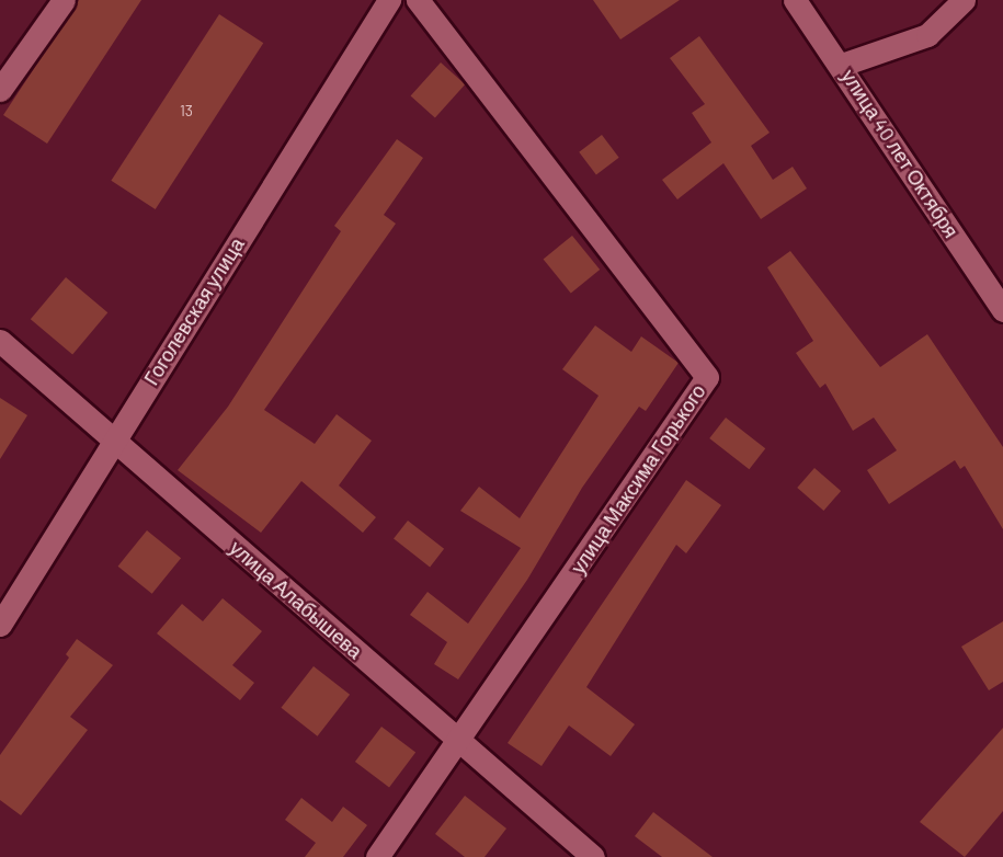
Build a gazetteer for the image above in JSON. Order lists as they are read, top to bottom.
{
  "streets": {
    "street": [
      "улица 40 лет Октября",
      "Гоголевская улица",
      "улица Максима Горького",
      "улица Алабышева"
    ]
  },
  "crossings": [
    ["Гоголевская улица", "улица Алабышева"],
    ["улица Максима Горького", "улица Алабышева"]
  ],
  "house_numbers": ["13"]
}
